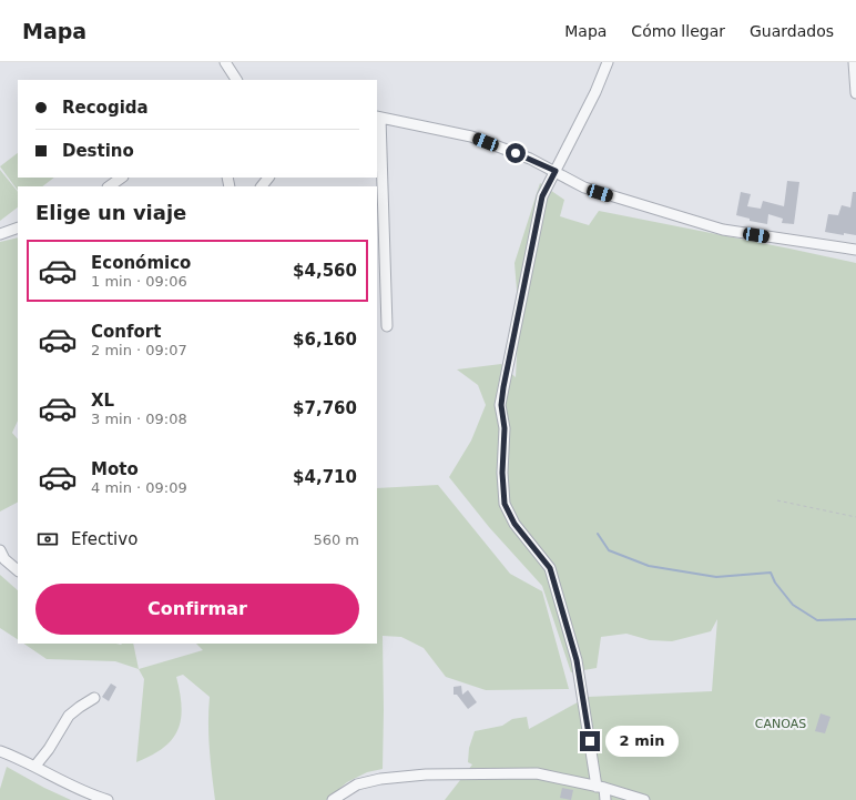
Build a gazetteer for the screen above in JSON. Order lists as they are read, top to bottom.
{
  "parks": ["CANOAS"],
  "page": {
    "header": "Mapa",
    "nav": ["Mapa", "Cómo llegar", "Guardados"],
    "banner": ["Recogida", "Destino"],
    "heading": "Elige un viaje",
    "list": [
      {
        "name": "Económico",
        "note": "1 min · 09:06",
        "value": "$4,560"
      },
      {
        "name": "Confort",
        "note": "2 min · 09:07",
        "value": "$6,160"
      },
      {
        "name": "XL",
        "note": "3 min · 09:08",
        "value": "$7,760"
      },
      {
        "name": "Moto",
        "note": "4 min · 09:09",
        "value": "$4,710"
      }
    ],
    "pay": ["Efectivo", "560 m"],
    "buttons": "Confirmar",
    "bubble": "2 min"
  }
}
